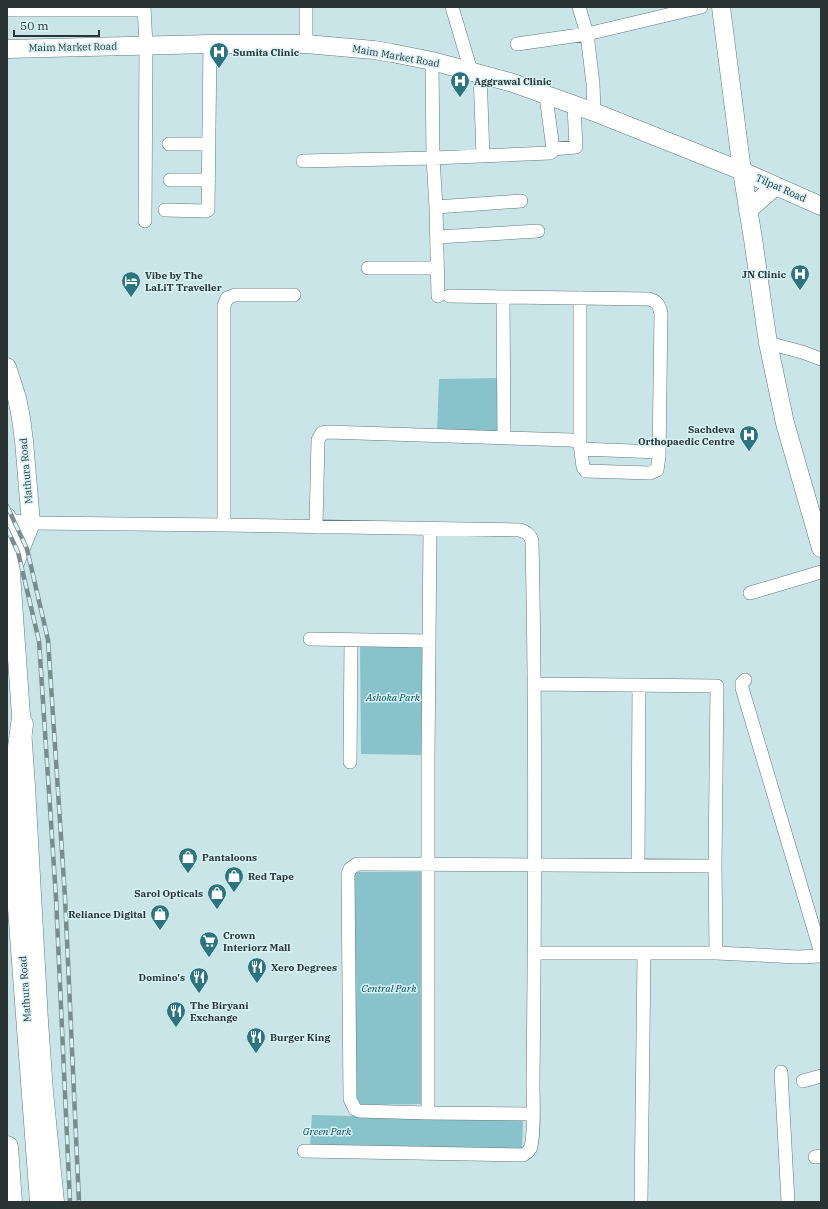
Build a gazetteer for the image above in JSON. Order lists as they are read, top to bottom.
{
  "streets": {
    "highway": ["Mathura Road"],
    "street": ["Maim Market Road", "Tilpat Road"]
  },
  "crossings": [
    ["Maim Market Road", "Tilpat Road"]
  ],
  "parks": ["Ashoka Park", "Central Park", "Green Park"],
  "places": {
    "hospital": [
      "Sumita Clinic",
      "Aggrawal Clinic",
      "JN Clinic",
      "Sachdeva Orthopaedic Centre"
    ],
    "hotel": ["Vibe by The LaLiT Traveller"],
    "shop": [
      "Pantaloons",
      "Red Tape",
      "Sarol Opticals",
      "Reliance Digital"
    ],
    "supermarket": ["Crown Interiorz Mall"],
    "restaurant": [
      "Xero Degrees",
      "Domino's",
      "The Biryani Exchange",
      "Burger King"
    ]
  },
  "scale_bar": "50 m"
}
